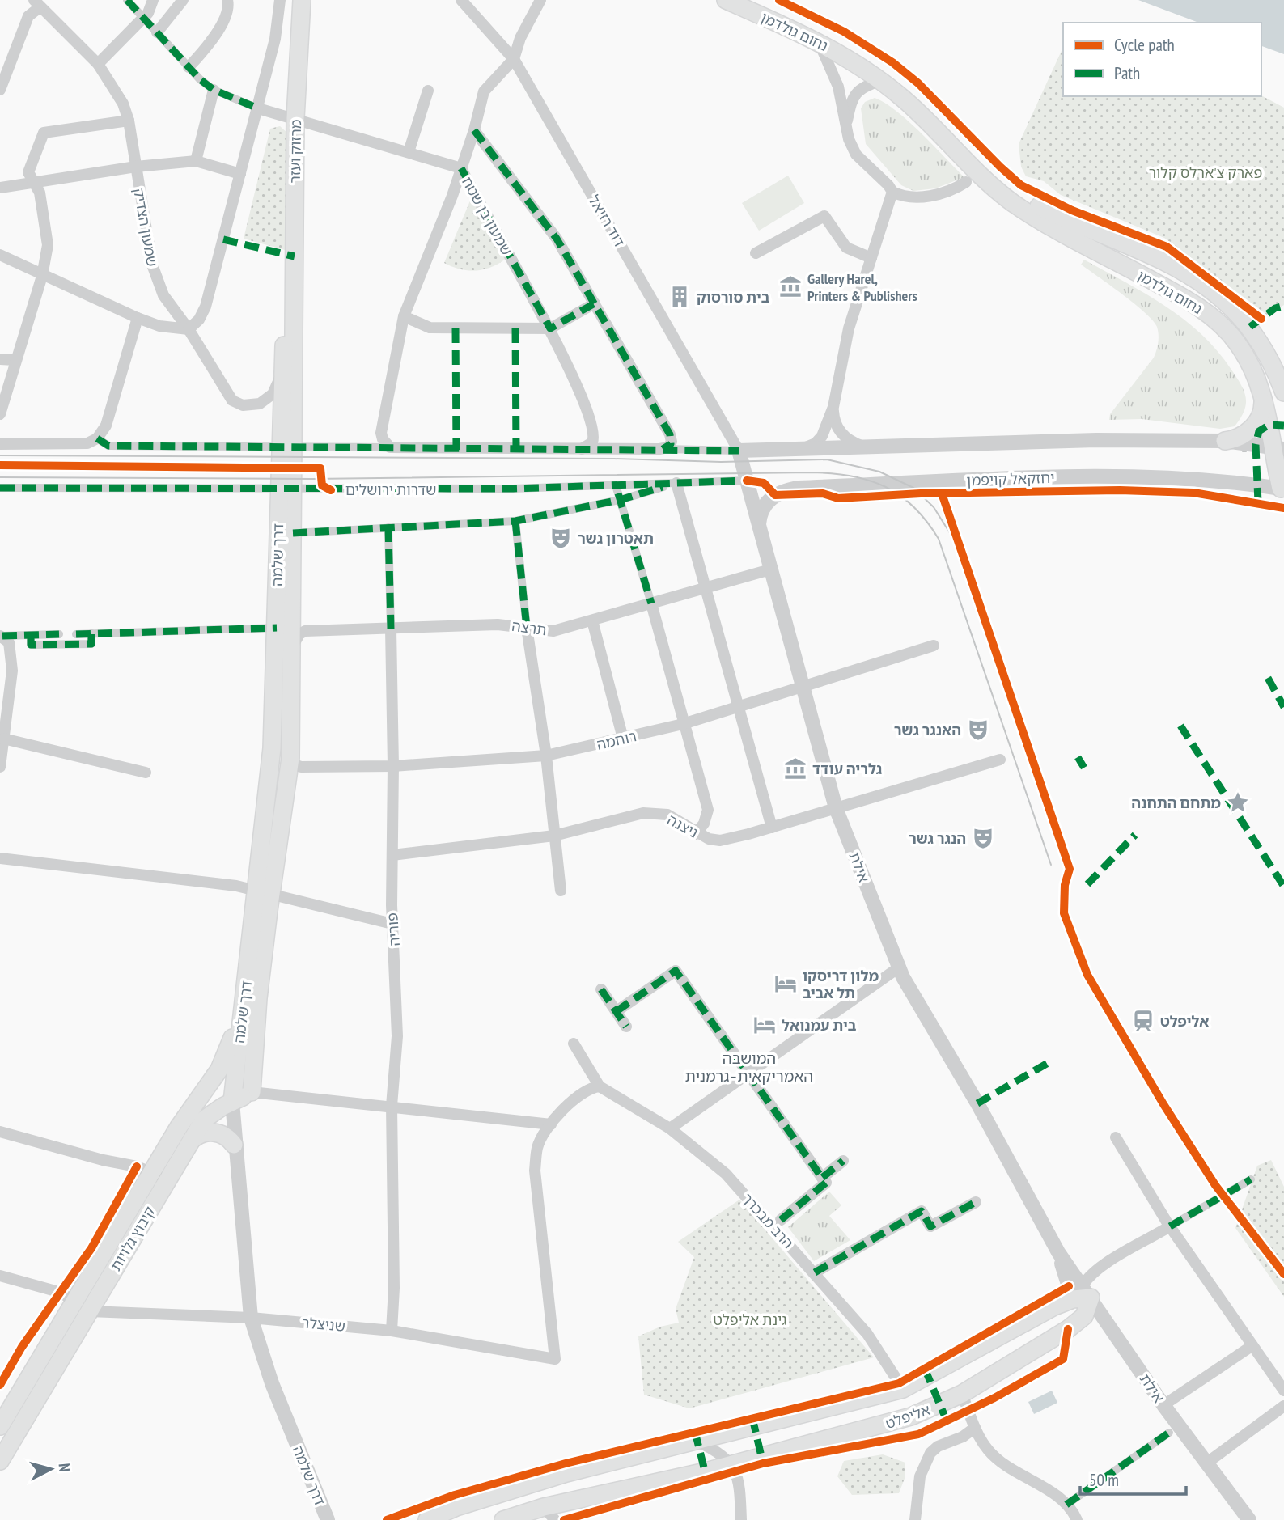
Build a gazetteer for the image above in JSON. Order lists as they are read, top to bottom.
{
  "streets": {
    "main road": [
      "נחום גולדמן",
      "מרזוק ועזר",
      "דרך שלמה",
      "קיבוץ גלויות",
      "אליפלט"
    ],
    "street": [
      "שמעון בן שטח",
      "דוד רזיאל",
      "שמעון הצדיק",
      "יחזקאל קויפמן",
      "שדרות ירושלים",
      "תרצה",
      "רוחמה",
      "ניצנה",
      "אילת",
      "פוריה",
      "הרב מבכרך",
      "שניצלר"
    ]
  },
  "crossings": [
    ["נחום גולדמן", "יחזקאל קויפמן"],
    ["מרזוק ועזר", "שמעון בן שטח"],
    ["מרזוק ועזר", "שמעון הצדיק"],
    ["מרזוק ועזר", "שדרות ירושלים"],
    ["מרזוק ועזר", "דרך שלמה"],
    ["דוד רזיאל", "אילת"],
    ["יחזקאל קויפמן", "אילת"],
    ["שדרות ירושלים", "דרך שלמה"],
    ["שדרות ירושלים", "אילת"],
    ["דרך שלמה", "תרצה"],
    ["דרך שלמה", "רוחמה"],
    ["דרך שלמה", "קיבוץ גלויות"],
    ["דרך שלמה", "שניצלר"],
    ["תרצה", "אילת"],
    ["תרצה", "פוריה"],
    ["רוחמה", "אילת"],
    ["רוחמה", "פוריה"],
    ["ניצנה", "אילת"],
    ["ניצנה", "פוריה"],
    ["אילת", "אליפלט"],
    ["פוריה", "שניצלר"],
    ["הרב מבכרך", "אליפלט"],
    ["קיבוץ גלויות", "שניצלר"]
  ],
  "districts": ["המושבה האמריקאית–גרמנית"],
  "parks": ["פארק צ'ארלס קלור", "גינת אליפלט"],
  "places": {
    "museum": ["Gallery Harel, Printers & Publishers", "גלריה עודד"],
    "building": ["בית סורסוק"],
    "theatre": ["תאטרון גשר", "האנגר גשר", "הנגר גשר"],
    "place": ["מתחם התחנה"],
    "hotel": ["מלון דריסקו תל אביב", "בית עמנואל"],
    "station": ["אליפלט"]
  },
  "legend": ["Cycle path", "Path"],
  "scale_bar": "50 m",
  "north": "right"
}
